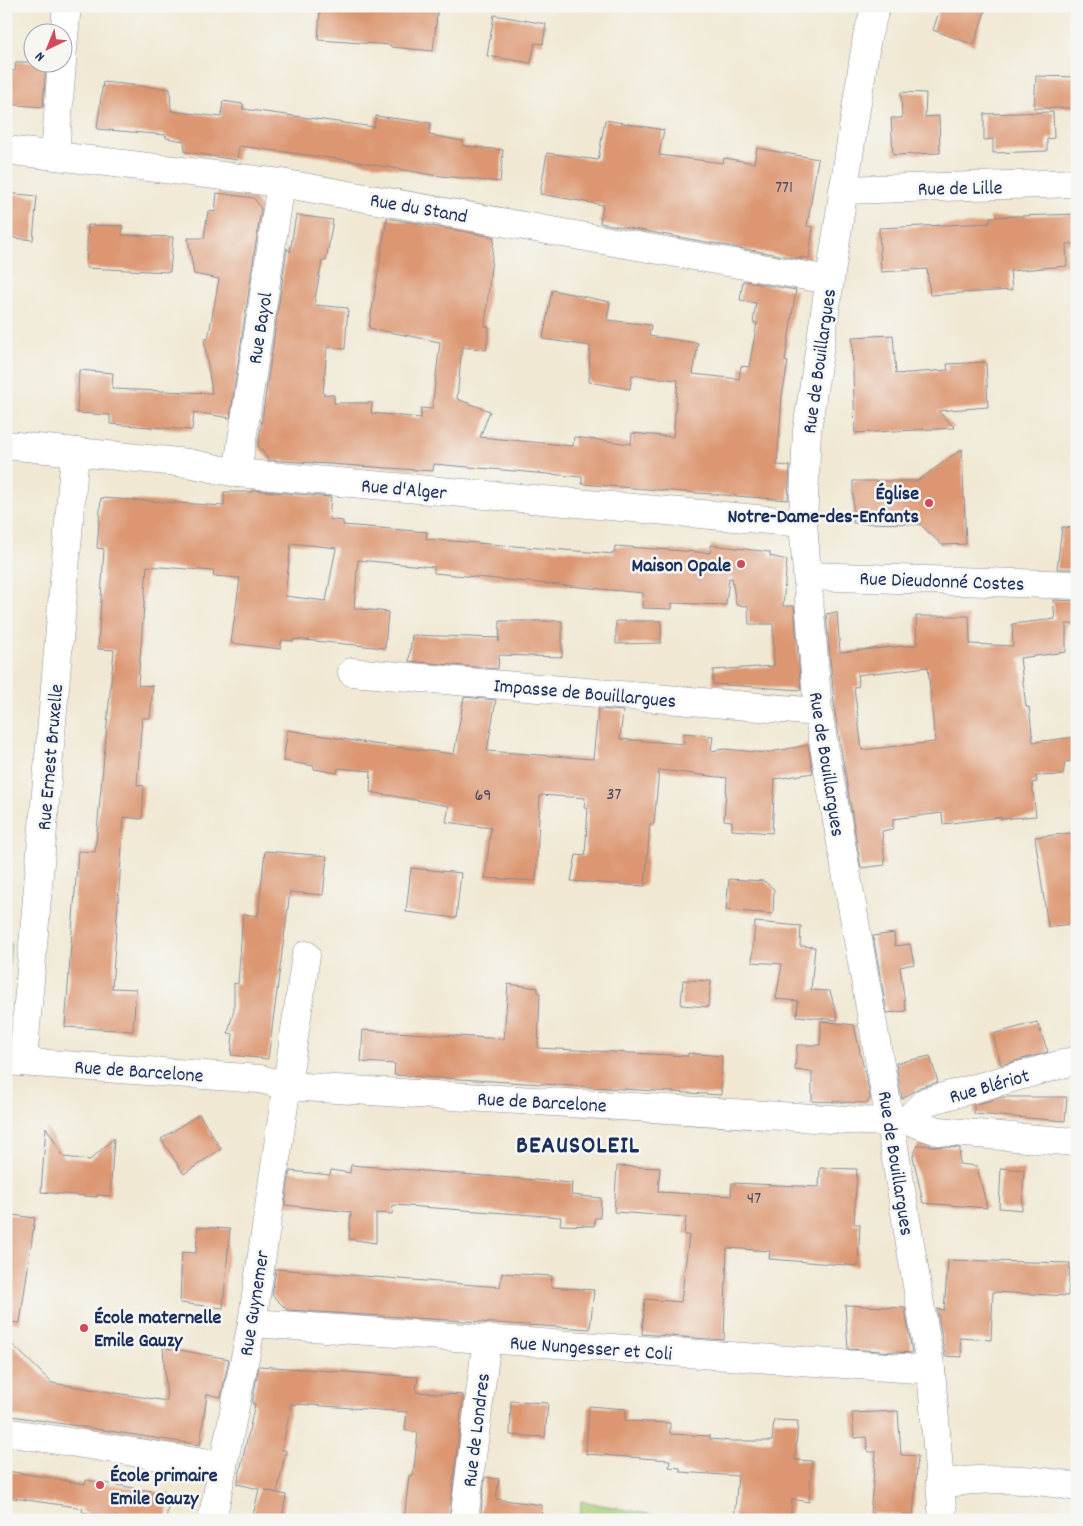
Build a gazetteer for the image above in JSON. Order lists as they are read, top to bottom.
{
  "streets": {
    "street": [
      "Rue de Lille",
      "Rue du Stand",
      "Rue Bayol",
      "Rue de Bouillargues",
      "Rue d'Alger",
      "Rue Dieudonné Costes",
      "Impasse de Bouillargues",
      "Rue Ernest Bruxelle",
      "Rue de Barcelone",
      "Rue Blériot",
      "Rue Guynemer",
      "Rue Nungesser et Coli",
      "Rue de Londres"
    ]
  },
  "crossings": [
    ["Rue de Lille", "Rue de Bouillargues"],
    ["Rue du Stand", "Rue Bayol"],
    ["Rue du Stand", "Rue de Bouillargues"],
    ["Rue Bayol", "Rue d'Alger"],
    ["Rue de Bouillargues", "Rue d'Alger"],
    ["Rue de Bouillargues", "Rue Dieudonné Costes"],
    ["Rue de Bouillargues", "Impasse de Bouillargues"],
    ["Rue de Bouillargues", "Rue de Barcelone"],
    ["Rue de Bouillargues", "Rue Blériot"],
    ["Rue de Bouillargues", "Rue Nungesser et Coli"],
    ["Rue d'Alger", "Rue Ernest Bruxelle"],
    ["Rue Ernest Bruxelle", "Rue de Barcelone"],
    ["Rue de Barcelone", "Rue Blériot"],
    ["Rue de Barcelone", "Rue Guynemer"],
    ["Rue Guynemer", "Rue Nungesser et Coli"],
    ["Rue Nungesser et Coli", "Rue de Londres"]
  ],
  "districts": ["BEAUSOLEIL"],
  "places": [
    "Église Notre-Dame-des-Enfants",
    "Maison Opale",
    "École maternelle Emile Gauzy",
    "École primaire Emile Gauzy"
  ],
  "house_numbers": [
    "771",
    "37",
    "69",
    "47"
  ],
  "north": "bottom left"
}
